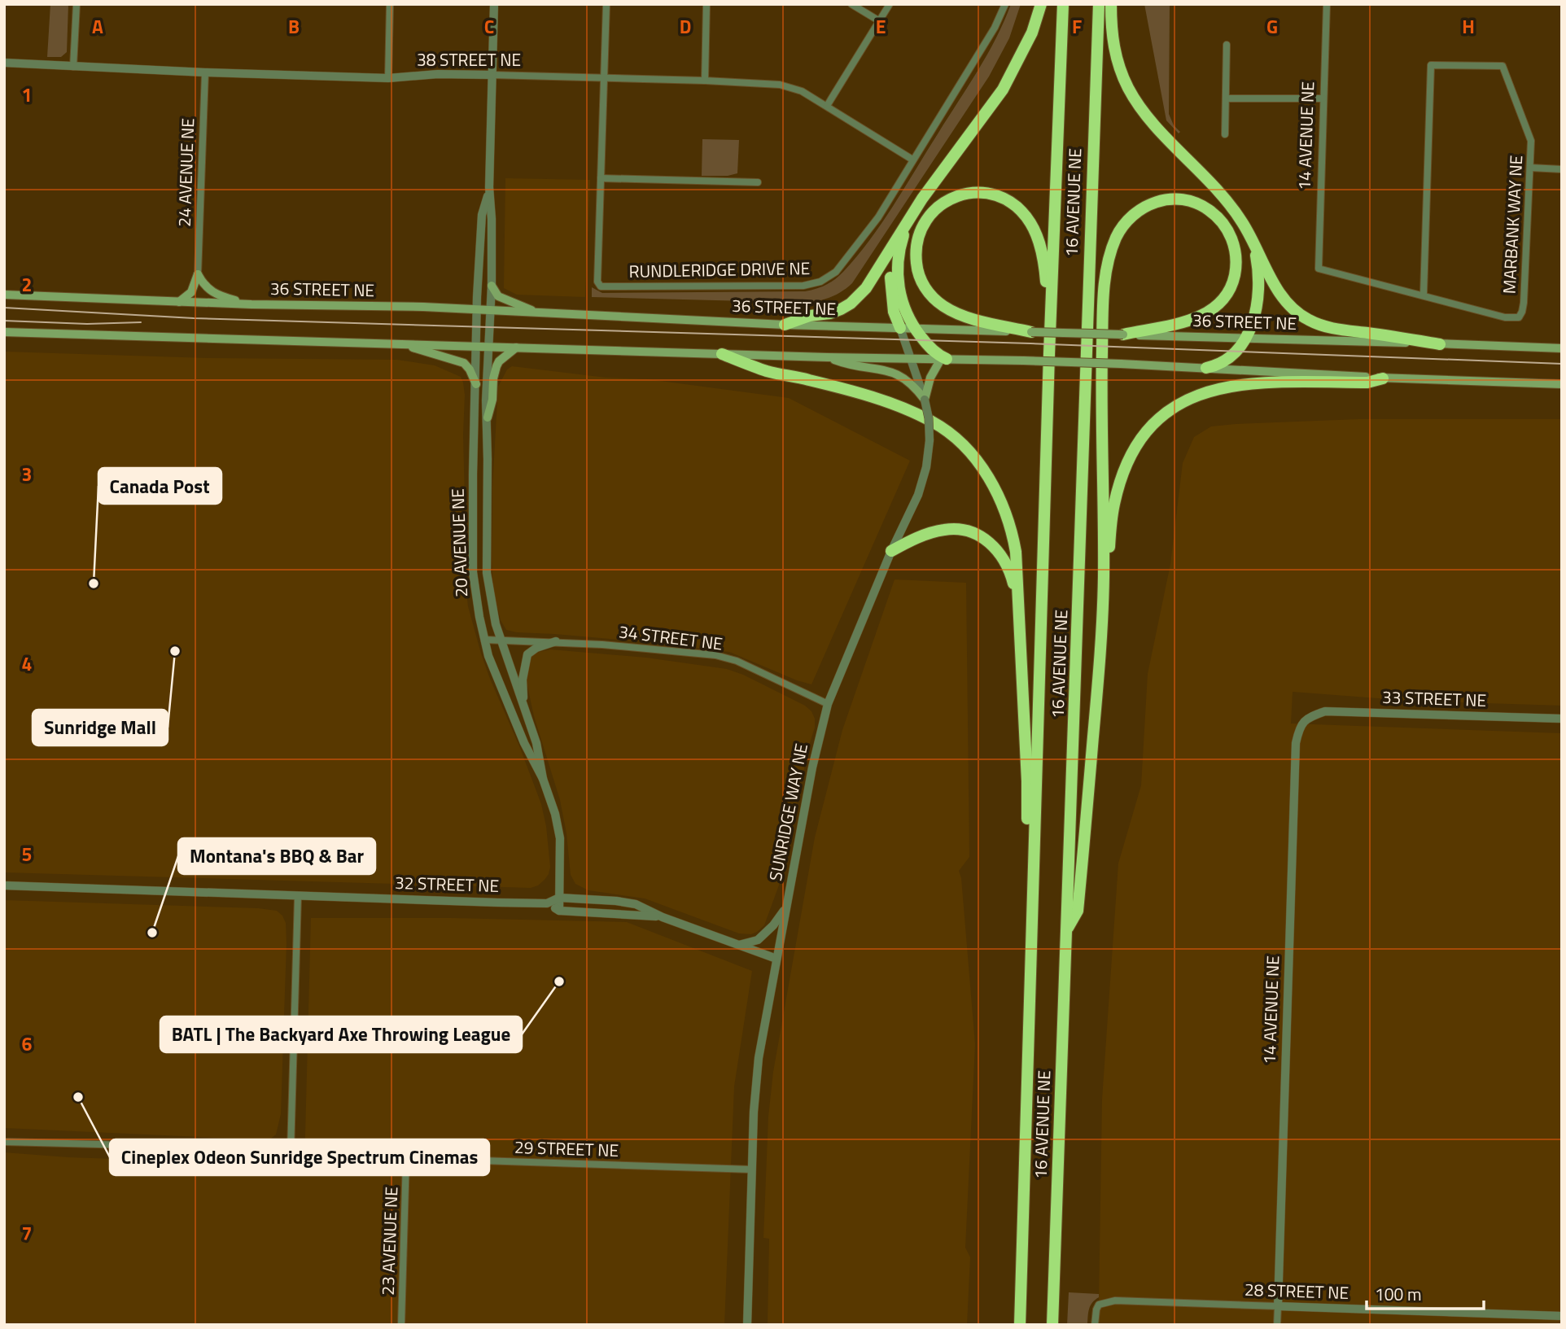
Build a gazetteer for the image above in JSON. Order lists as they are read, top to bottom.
{
  "streets": {
    "highway": ["16 AVENUE NE"],
    "main road": ["36 STREET NE"],
    "street": [
      "38 STREET NE",
      "14 AVENUE NE",
      "24 AVENUE NE",
      "MARBANK WAY NE",
      "RUNDLERIDGE DRIVE NE",
      "20 AVENUE NE",
      "34 STREET NE",
      "33 STREET NE",
      "SUNRIDGE WAY NE",
      "32 STREET NE",
      "29 STREET NE",
      "23 AVENUE NE",
      "28 STREET NE"
    ]
  },
  "crossings": [
    ["38 STREET NE", "24 AVENUE NE"],
    ["38 STREET NE", "RUNDLERIDGE DRIVE NE"],
    ["14 AVENUE NE", "MARBANK WAY NE"],
    ["14 AVENUE NE", "33 STREET NE"],
    ["14 AVENUE NE", "28 STREET NE"],
    ["36 STREET NE", "20 AVENUE NE"],
    ["36 STREET NE", "SUNRIDGE WAY NE"],
    ["20 AVENUE NE", "34 STREET NE"],
    ["20 AVENUE NE", "32 STREET NE"],
    ["34 STREET NE", "SUNRIDGE WAY NE"],
    ["SUNRIDGE WAY NE", "29 STREET NE"],
    ["29 STREET NE", "23 AVENUE NE"]
  ],
  "places": [
    "Canada Post",
    "Sunridge Mall",
    "Montana's BBQ & Bar",
    "BATL | The Backyard Axe Throwing League",
    "Cineplex Odeon Sunridge Spectrum Cinemas"
  ],
  "scale_bar": "100 m",
  "grid": {
    "columns": [
      "A",
      "B",
      "C",
      "D",
      "E",
      "F",
      "G",
      "H"
    ],
    "rows": [
      "1",
      "2",
      "3",
      "4",
      "5",
      "6",
      "7"
    ]
  }
}
